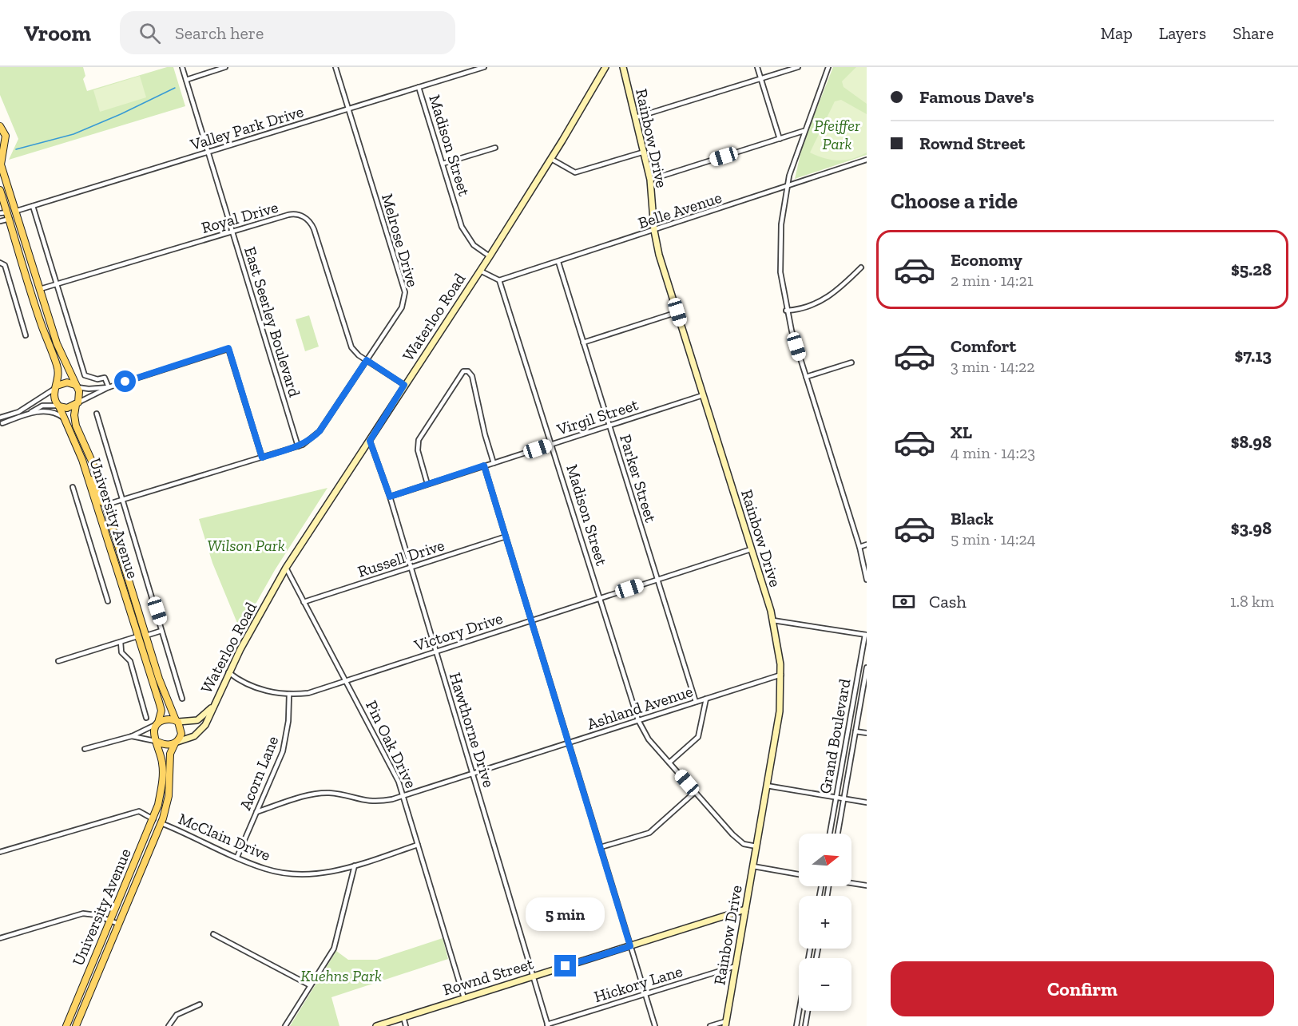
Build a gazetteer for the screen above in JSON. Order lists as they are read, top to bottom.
{
  "streets": {
    "main road": [
      "Rainbow Drive",
      "Waterloo Road",
      "University Avenue",
      "Rownd Street"
    ],
    "street": [
      "Valley Park Drive",
      "Madison Street",
      "Belle Avenue",
      "Royal Drive",
      "Melrose Drive",
      "East Seerley Boulevard",
      "Virgil Street",
      "Parker Street",
      "Russell Drive",
      "Victory Drive",
      "Ashland Avenue",
      "Hawthorne Drive",
      "Grand Boulevard",
      "Pin Oak Drive",
      "Acorn Lane",
      "McClain Drive",
      "Hickory Lane"
    ]
  },
  "crossings": [
    ["Valley Park Drive", "Madison Street"],
    ["Valley Park Drive", "Melrose Drive"],
    ["Valley Park Drive", "East Seerley Boulevard"],
    ["Rainbow Drive", "Madison Street"],
    ["Rainbow Drive", "Belle Avenue"],
    ["Rainbow Drive", "Virgil Street"],
    ["Rainbow Drive", "Victory Drive"],
    ["Rainbow Drive", "Ashland Avenue"],
    ["Rainbow Drive", "Rownd Street"],
    ["Rainbow Drive", "Hickory Lane"],
    ["Madison Street", "Belle Avenue"],
    ["Madison Street", "Waterloo Road"],
    ["Madison Street", "Virgil Street"],
    ["Madison Street", "Victory Drive"],
    ["Madison Street", "Ashland Avenue"],
    ["Belle Avenue", "Parker Street"],
    ["Royal Drive", "Melrose Drive"],
    ["Royal Drive", "Waterloo Road"],
    ["Royal Drive", "East Seerley Boulevard"],
    ["Melrose Drive", "East Seerley Boulevard"],
    ["Melrose Drive", "University Avenue"],
    ["Waterloo Road", "University Avenue"],
    ["Waterloo Road", "Victory Drive"],
    ["Waterloo Road", "Hawthorne Drive"],
    ["Waterloo Road", "Pin Oak Drive"],
    ["Virgil Street", "Parker Street"],
    ["Virgil Street", "Hawthorne Drive"],
    ["Parker Street", "Victory Drive"],
    ["Parker Street", "Ashland Avenue"],
    ["University Avenue", "McClain Drive"],
    ["Russell Drive", "Hawthorne Drive"],
    ["Russell Drive", "Pin Oak Drive"],
    ["Victory Drive", "Hawthorne Drive"],
    ["Victory Drive", "Pin Oak Drive"],
    ["Victory Drive", "Acorn Lane"],
    ["Ashland Avenue", "Hawthorne Drive"],
    ["Ashland Avenue", "Pin Oak Drive"],
    ["Ashland Avenue", "Acorn Lane"],
    ["Hawthorne Drive", "Rownd Street"],
    ["Hawthorne Drive", "Hickory Lane"],
    ["Pin Oak Drive", "McClain Drive"],
    ["Pin Oak Drive", "Rownd Street"],
    ["Acorn Lane", "McClain Drive"]
  ],
  "parks": ["Pfeiffer Park", "Wilson Park", "Kuehns Park"],
  "north": "right",
  "page": {
    "header": "Vroom",
    "search": "Search here",
    "nav": ["Map", "Layers", "Share"],
    "banner": ["Famous Dave's", "Rownd Street"],
    "heading": "Choose a ride",
    "list": [
      {
        "name": "Economy",
        "note": "2 min · 14:21",
        "value": "$5.28"
      },
      {
        "name": "Comfort",
        "note": "3 min · 14:22",
        "value": "$7.13"
      },
      {
        "name": "XL",
        "note": "4 min · 14:23",
        "value": "$8.98"
      },
      {
        "name": "Black",
        "note": "5 min · 14:24",
        "value": "$3.98"
      }
    ],
    "pay": ["Cash", "1.8 km"],
    "map_buttons": ["+", "−"],
    "bubble": "5 min",
    "buttons": "Confirm"
  }
}
